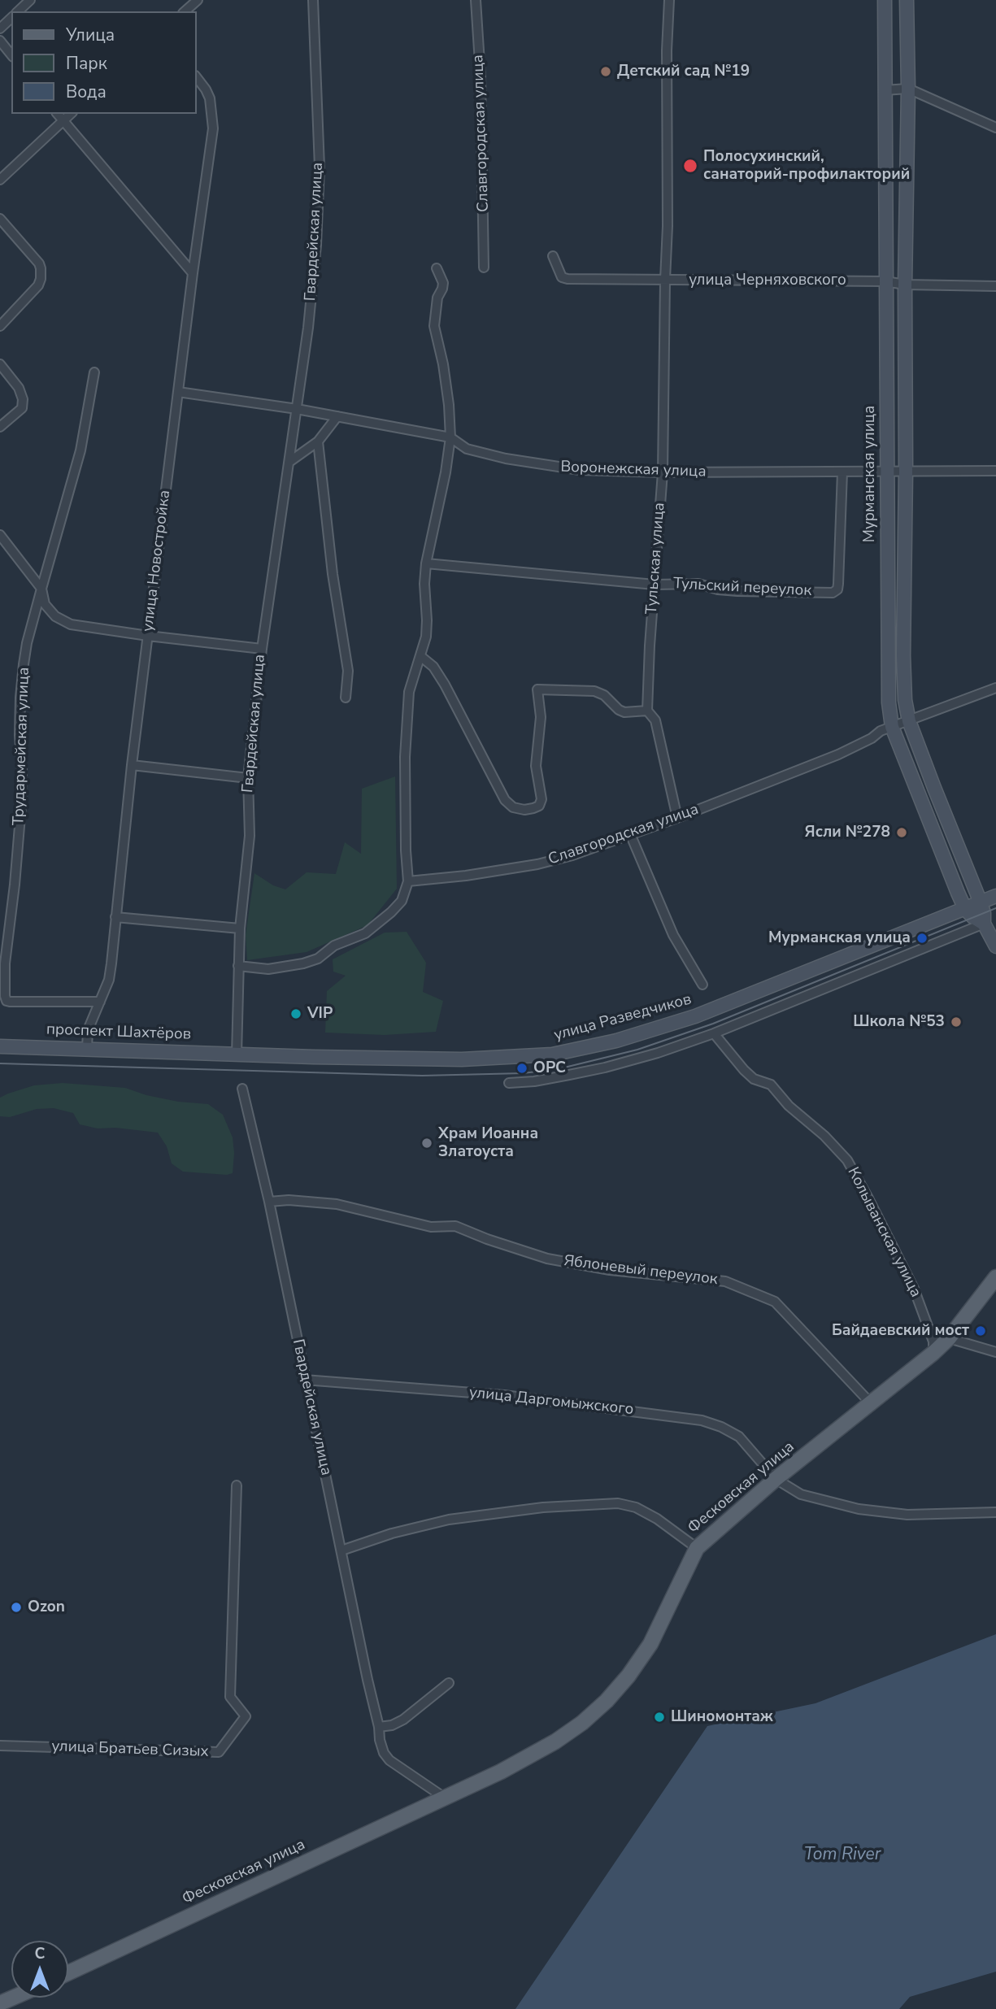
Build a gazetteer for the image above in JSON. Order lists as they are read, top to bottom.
{
  "streets": {
    "main road": [
      "Мурманская улица",
      "улица Разведчиков",
      "проспект Шахтёров",
      "Фесковская улица"
    ],
    "street": [
      "Славгородская улица",
      "Гвардейская улица",
      "улица Черняховского",
      "Воронежская улица",
      "Тульская улица",
      "улица Новостройка",
      "Тульский переулок",
      "Трудармейская улица",
      "Колыванская улица",
      "Яблоневый переулок",
      "улица Даргомыжского",
      "улица Братьев Сизых"
    ]
  },
  "crossings": [
    ["Славгородская улица", "Мурманская улица"],
    ["Славгородская улица", "Тульская улица"],
    ["Гвардейская улица", "Воронежская улица"],
    ["Гвардейская улица", "улица Разведчиков"],
    ["Гвардейская улица", "проспект Шахтёров"],
    ["Гвардейская улица", "Яблоневый переулок"],
    ["Гвардейская улица", "улица Даргомыжского"],
    ["улица Черняховского", "Мурманская улица"],
    ["улица Черняховского", "Тульская улица"],
    ["Воронежская улица", "Мурманская улица"],
    ["Воронежская улица", "Тульская улица"],
    ["Воронежская улица", "улица Новостройка"],
    ["Воронежская улица", "Тульский переулок"],
    ["Мурманская улица", "улица Разведчиков"],
    ["Тульская улица", "Тульский переулок"],
    ["улица Новостройка", "Трудармейская улица"],
    ["улица Новостройка", "проспект Шахтёров"],
    ["улица Разведчиков", "проспект Шахтёров"],
    ["Колыванская улица", "Фесковская улица"],
    ["Яблоневый переулок", "Фесковская улица"],
    ["улица Даргомыжского", "Фесковская улица"]
  ],
  "water": ["Tom River"],
  "places": [
    "Детский сад №19",
    "Полосухинский, санаторий-профилакторий",
    "Ясли №278",
    "Мурманская улица",
    "VIP",
    "Школа №53",
    "ОРС",
    "Храм Иоанна Златоуста",
    "Байдаевский мост",
    "Ozon",
    "Шиномонтаж"
  ],
  "legend": ["Улица", "Парк", "Вода"],
  "north": "top"
}
